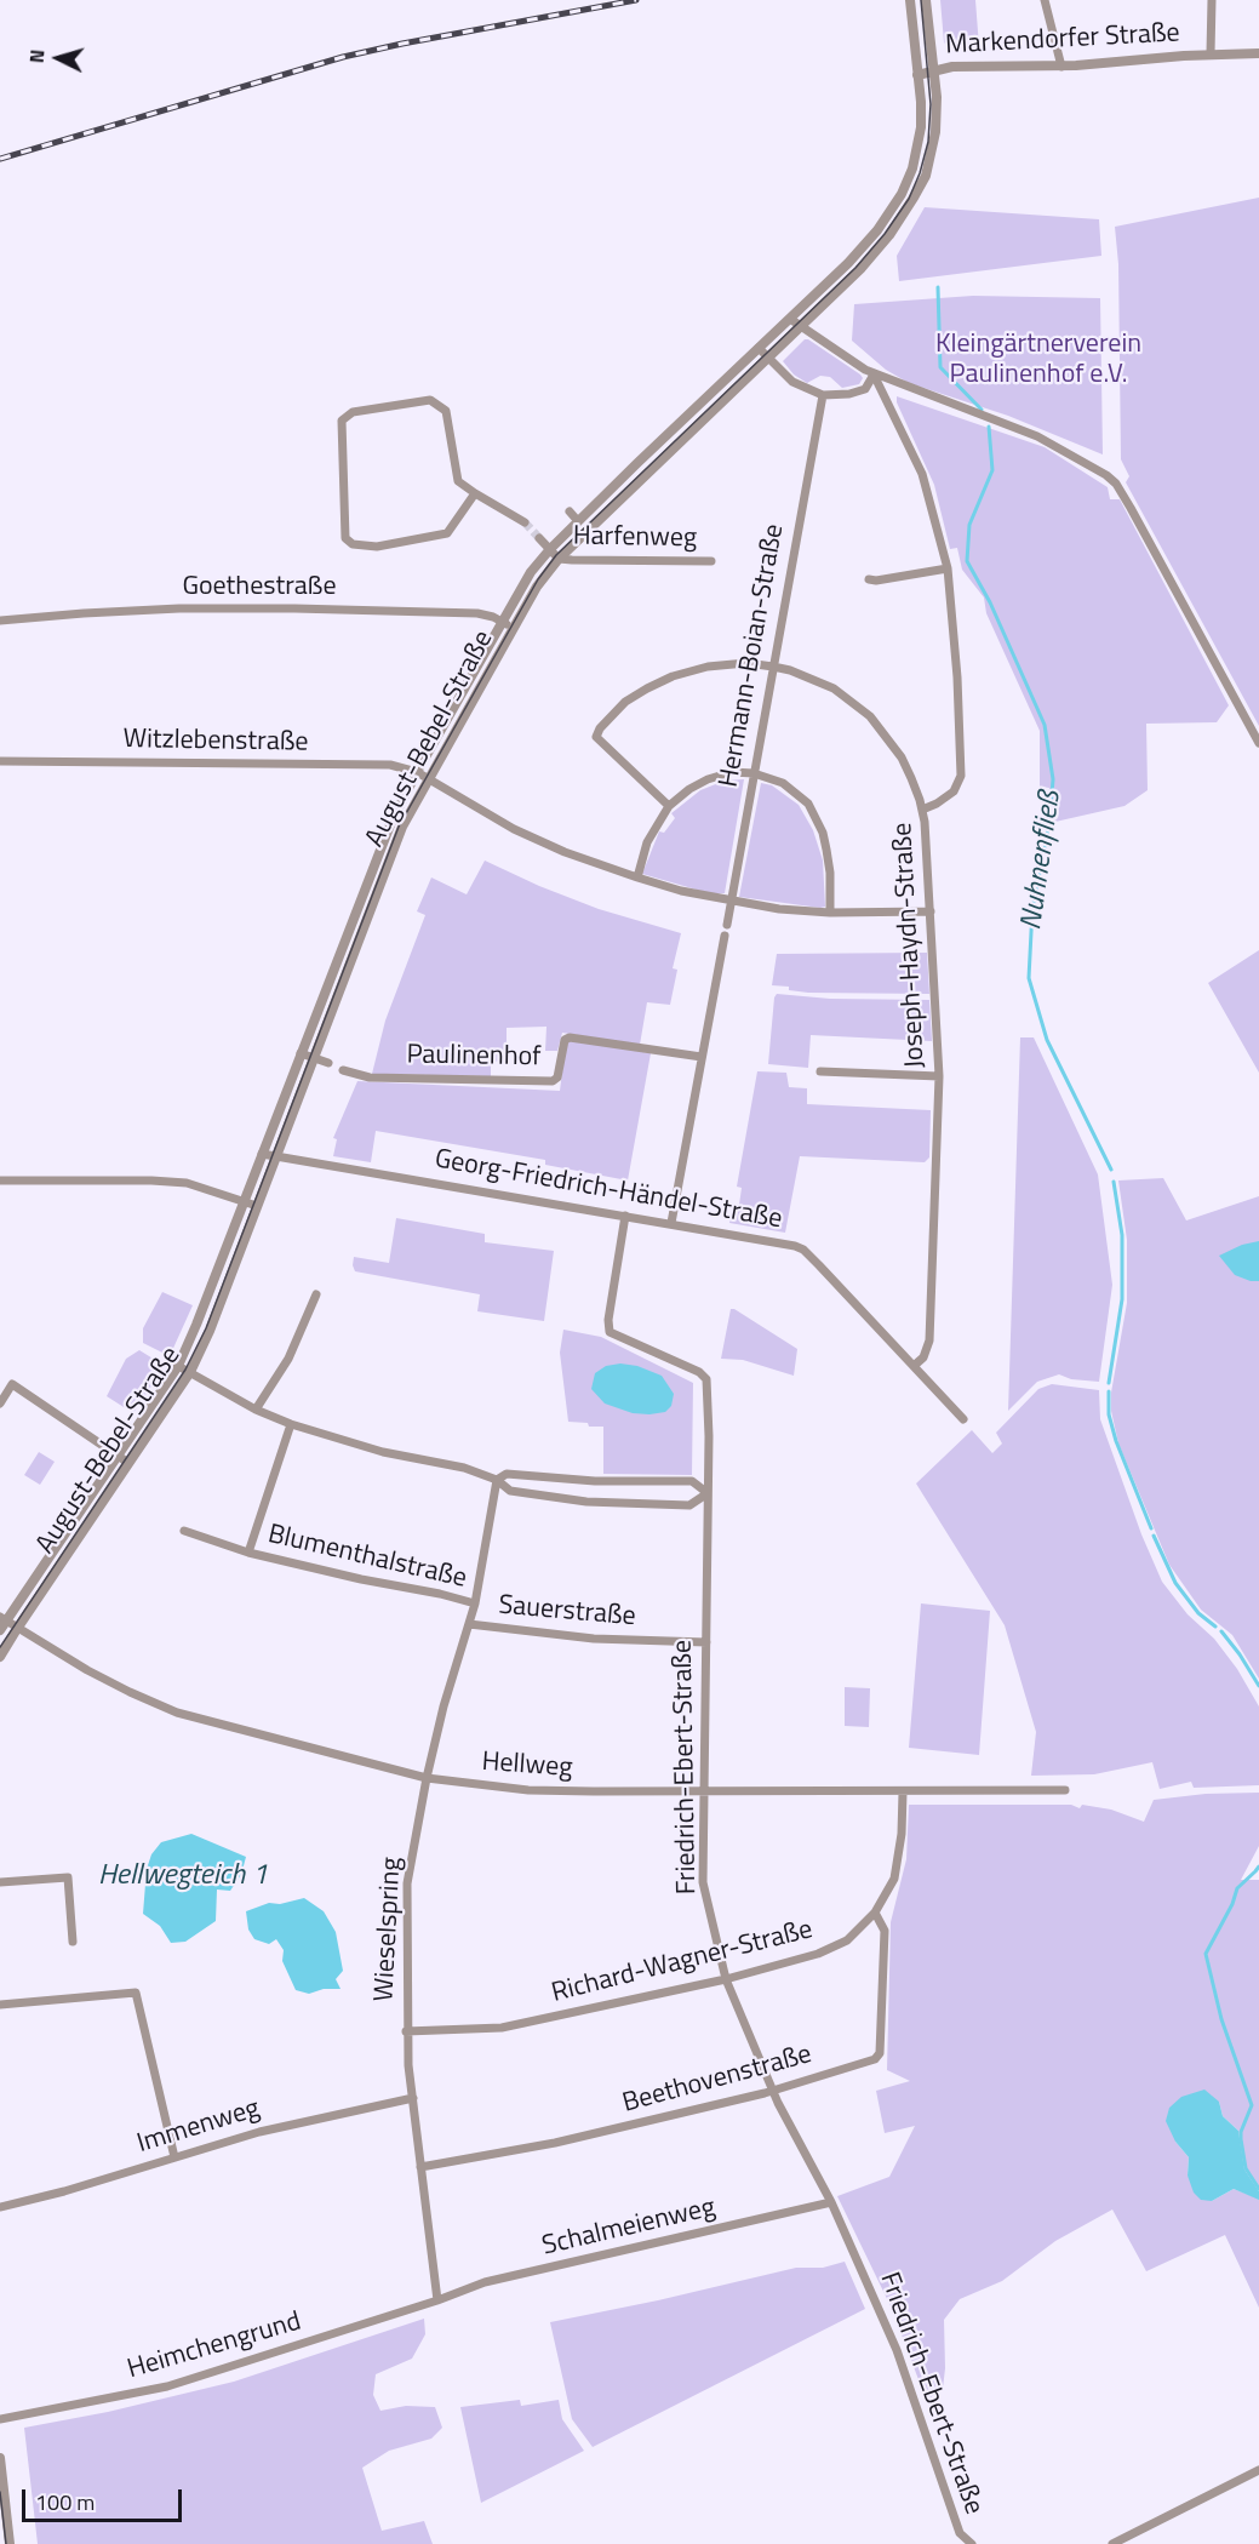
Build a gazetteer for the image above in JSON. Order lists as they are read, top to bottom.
{
  "streets": {
    "street": [
      "Markendorfer Straße",
      "Harfenweg",
      "Goethestraße",
      "Hermann-Boian-Straße",
      "August-Bebel-Straße",
      "Witzlebenstraße",
      "Joseph-Haydn-Straße",
      "Paulinenhof",
      "Georg-Friedrich-Händel-Straße",
      "Blumenthalstraße",
      "Sauerstraße",
      "Hellweg",
      "Friedrich-Ebert-Straße",
      "Wieselspring",
      "Richard-Wagner-Straße",
      "Beethovenstraße",
      "Immenweg",
      "Schalmeienweg",
      "Heimchengrund"
    ]
  },
  "crossings": [
    ["Markendorfer Straße", "August-Bebel-Straße"],
    ["Harfenweg", "August-Bebel-Straße"],
    ["Goethestraße", "August-Bebel-Straße"],
    ["Hermann-Boian-Straße", "Witzlebenstraße"],
    ["August-Bebel-Straße", "Witzlebenstraße"],
    ["August-Bebel-Straße", "Georg-Friedrich-Händel-Straße"],
    ["August-Bebel-Straße", "Hellweg"],
    ["Witzlebenstraße", "Joseph-Haydn-Straße"],
    ["Joseph-Haydn-Straße", "Georg-Friedrich-Händel-Straße"],
    ["Georg-Friedrich-Händel-Straße", "Friedrich-Ebert-Straße"],
    ["Blumenthalstraße", "Wieselspring"],
    ["Sauerstraße", "Friedrich-Ebert-Straße"],
    ["Sauerstraße", "Wieselspring"],
    ["Hellweg", "Friedrich-Ebert-Straße"],
    ["Hellweg", "Wieselspring"],
    ["Hellweg", "Richard-Wagner-Straße"],
    ["Friedrich-Ebert-Straße", "Richard-Wagner-Straße"],
    ["Friedrich-Ebert-Straße", "Beethovenstraße"],
    ["Friedrich-Ebert-Straße", "Schalmeienweg"],
    ["Wieselspring", "Richard-Wagner-Straße"],
    ["Wieselspring", "Beethovenstraße"],
    ["Wieselspring", "Immenweg"],
    ["Wieselspring", "Schalmeienweg"],
    ["Wieselspring", "Heimchengrund"],
    ["Richard-Wagner-Straße", "Beethovenstraße"],
    ["Schalmeienweg", "Heimchengrund"]
  ],
  "water": ["Nuhnenfließ", "Hellwegteich 1"],
  "parks": ["Kleingärtnerverein Paulinenhof e.V."],
  "scale_bar": "100 m",
  "north": "left"
}
